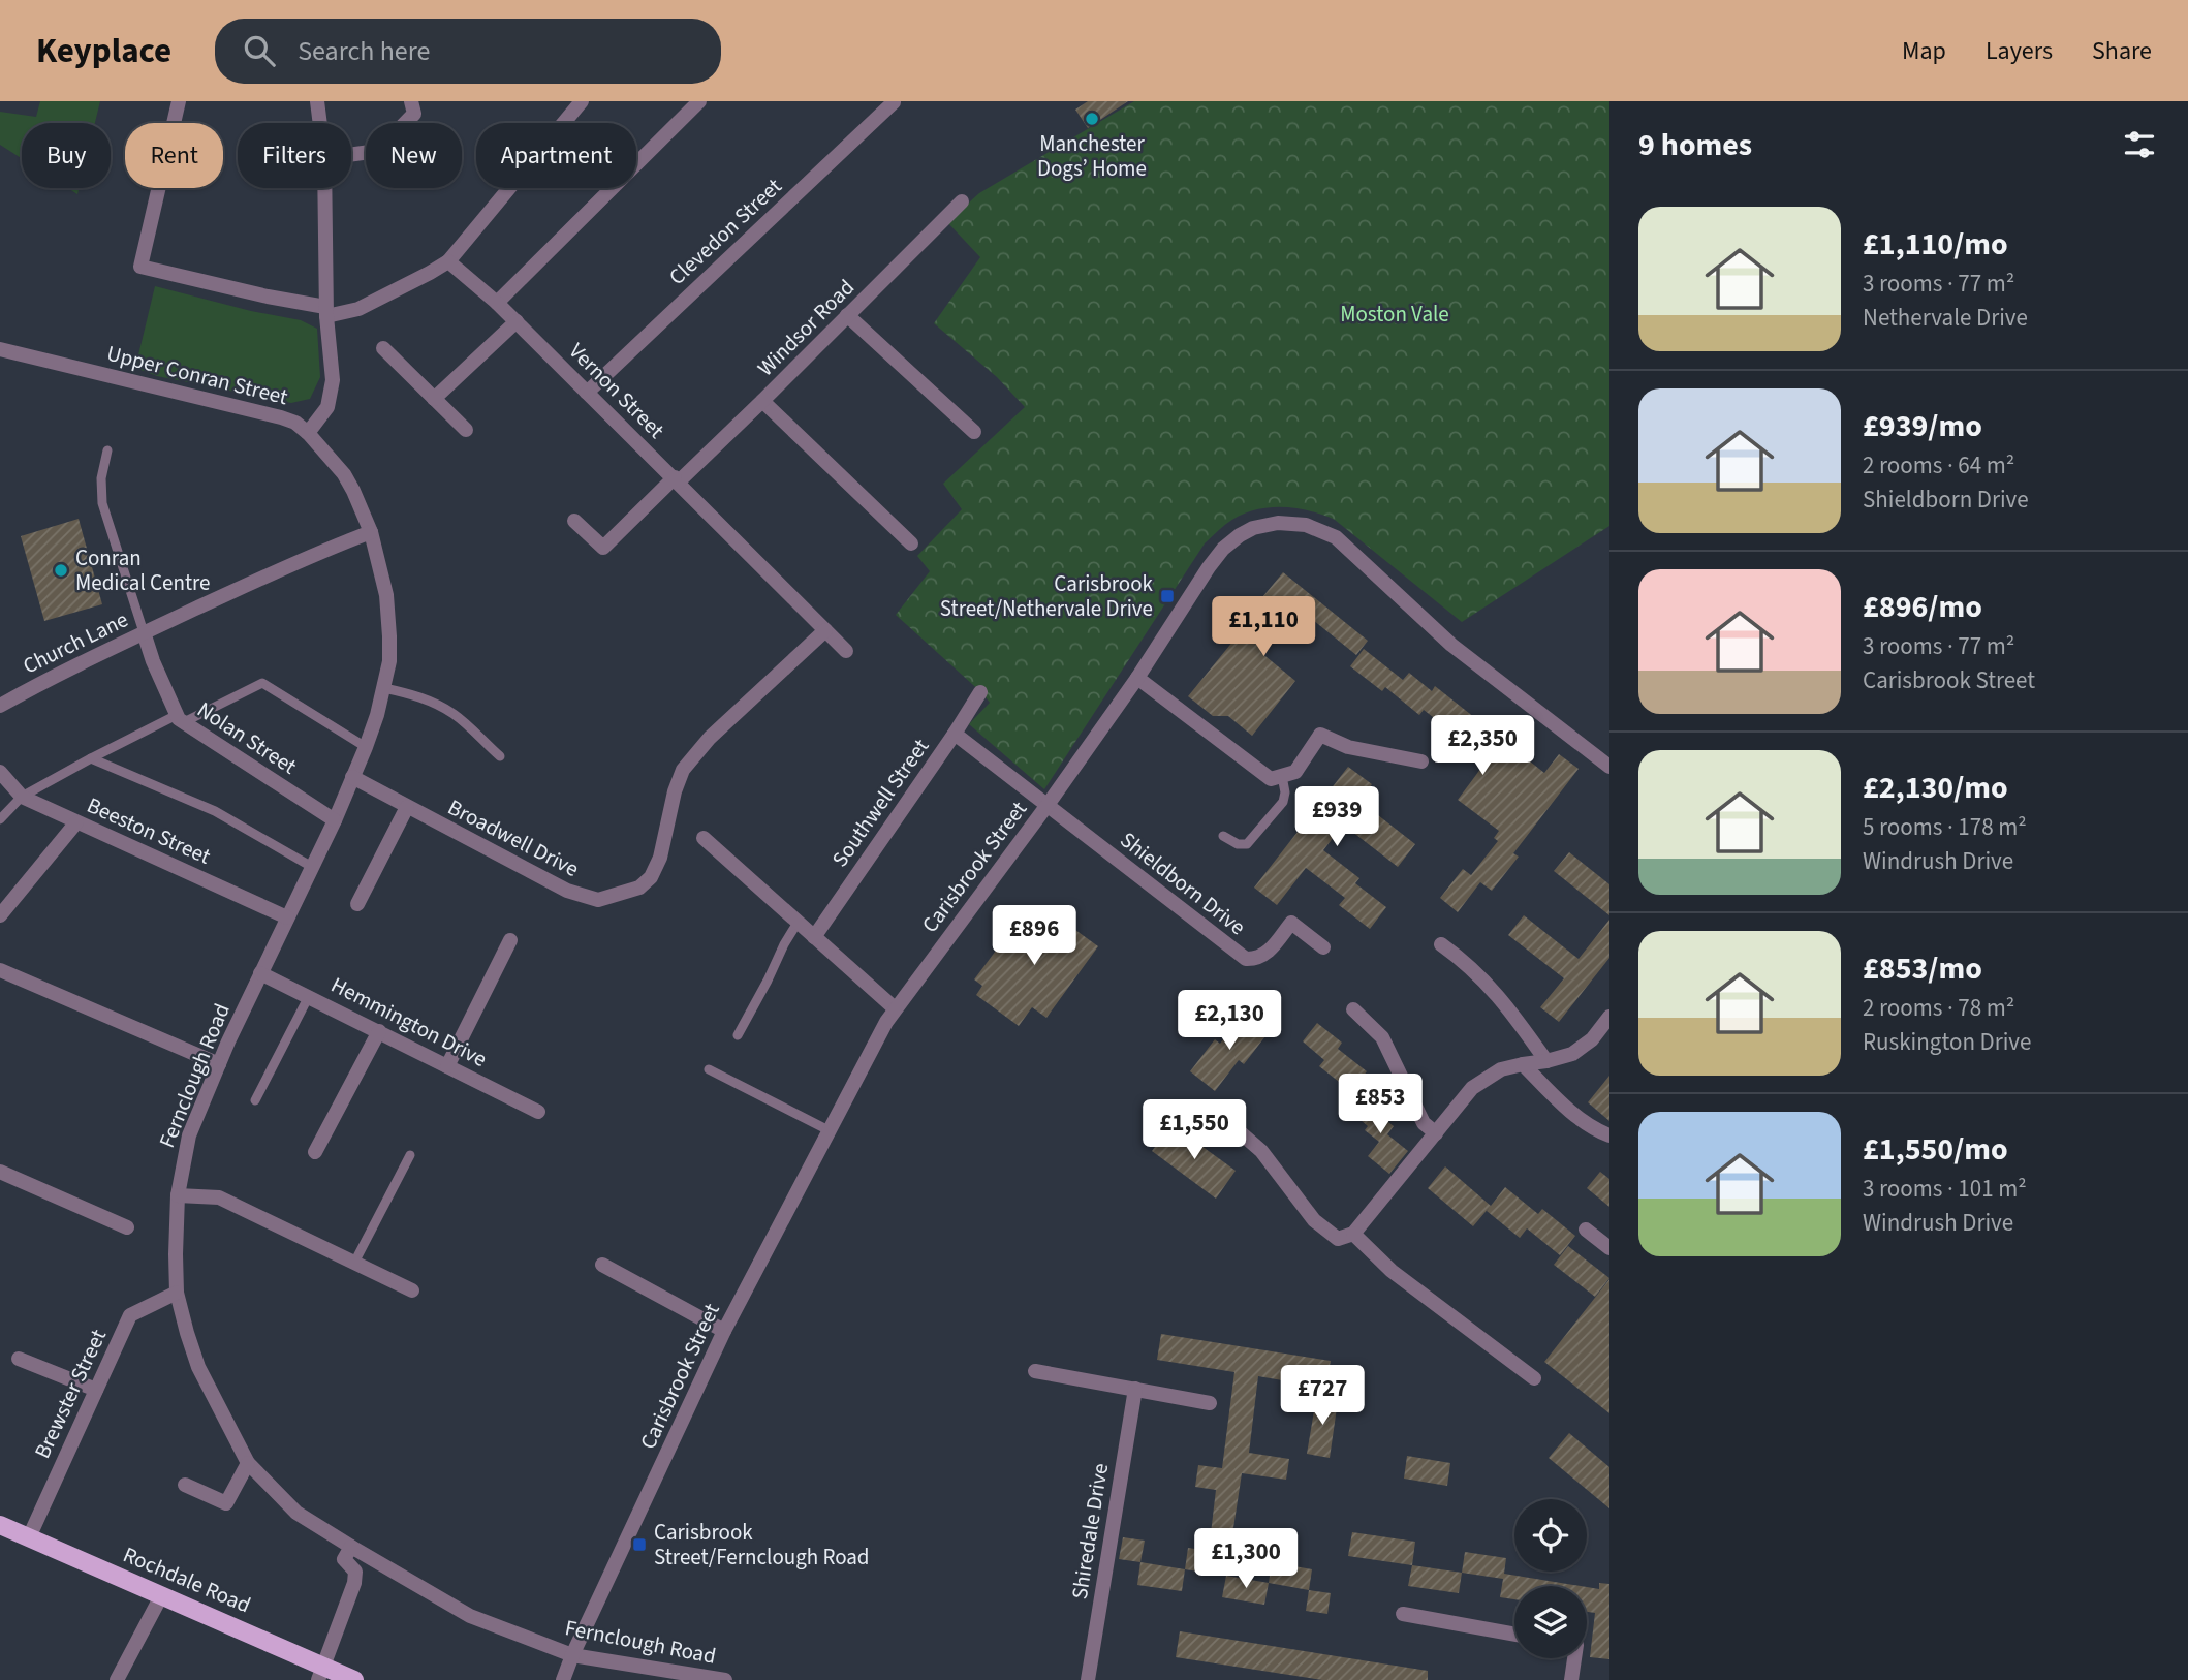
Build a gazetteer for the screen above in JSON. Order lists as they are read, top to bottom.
{
  "streets": {
    "main road": ["Rochdale Road"],
    "street": [
      "Clevedon Street",
      "Windsor Road",
      "Upper Conran Street",
      "Vernon Street",
      "Church Lane",
      "Nolan Street",
      "Southwell Street",
      "Beeston Street",
      "Broadwell Drive",
      "Carisbrook Street",
      "Shieldborn Drive",
      "Hemmington Drive",
      "Fernclough Road",
      "Brewster Street",
      "Shiredale Drive"
    ]
  },
  "crossings": [
    ["Clevedon Street", "Vernon Street"],
    ["Windsor Road", "Vernon Street"],
    ["Upper Conran Street", "Church Lane"],
    ["Upper Conran Street", "Fernclough Road"],
    ["Vernon Street", "Broadwell Drive"],
    ["Church Lane", "Nolan Street"],
    ["Church Lane", "Fernclough Road"],
    ["Nolan Street", "Fernclough Road"],
    ["Beeston Street", "Fernclough Road"],
    ["Broadwell Drive", "Fernclough Road"],
    ["Carisbrook Street", "Shieldborn Drive"],
    ["Carisbrook Street", "Fernclough Road"],
    ["Hemmington Drive", "Fernclough Road"],
    ["Fernclough Road", "Brewster Street"],
    ["Brewster Street", "Rochdale Road"]
  ],
  "parks": ["Moston Vale"],
  "places": {
    "other": ["Manchester Dogs’ Home", "Conran Medical Centre"],
    "transit": ["Carisbrook Street/Nethervale Drive", "Carisbrook Street/Fernclough Road"]
  },
  "page": {
    "header": "Keyplace",
    "search": "Search here",
    "nav": ["Map", "Layers", "Share"],
    "heading": "9 homes",
    "chip": [
      "Buy",
      "Rent",
      "Filters",
      "New",
      "Apartment"
    ],
    "list": [
      {
        "name": "£1,110/mo",
        "note": "3 rooms · 77 m² · Nethervale Drive"
      },
      {
        "name": "£939/mo",
        "note": "2 rooms · 64 m² · Shieldborn Drive"
      },
      {
        "name": "£896/mo",
        "note": "3 rooms · 77 m² · Carisbrook Street"
      },
      {
        "name": "£2,130/mo",
        "note": "5 rooms · 178 m² · Windrush Drive"
      },
      {
        "name": "£853/mo",
        "note": "2 rooms · 78 m² · Ruskington Drive"
      },
      {
        "name": "£1,550/mo",
        "note": "3 rooms · 101 m² · Windrush Drive"
      }
    ],
    "price": [
      "£1,110",
      "£2,350",
      "£939",
      "£896",
      "£2,130",
      "£853",
      "£1,550",
      "£727",
      "£1,300"
    ]
  }
}
